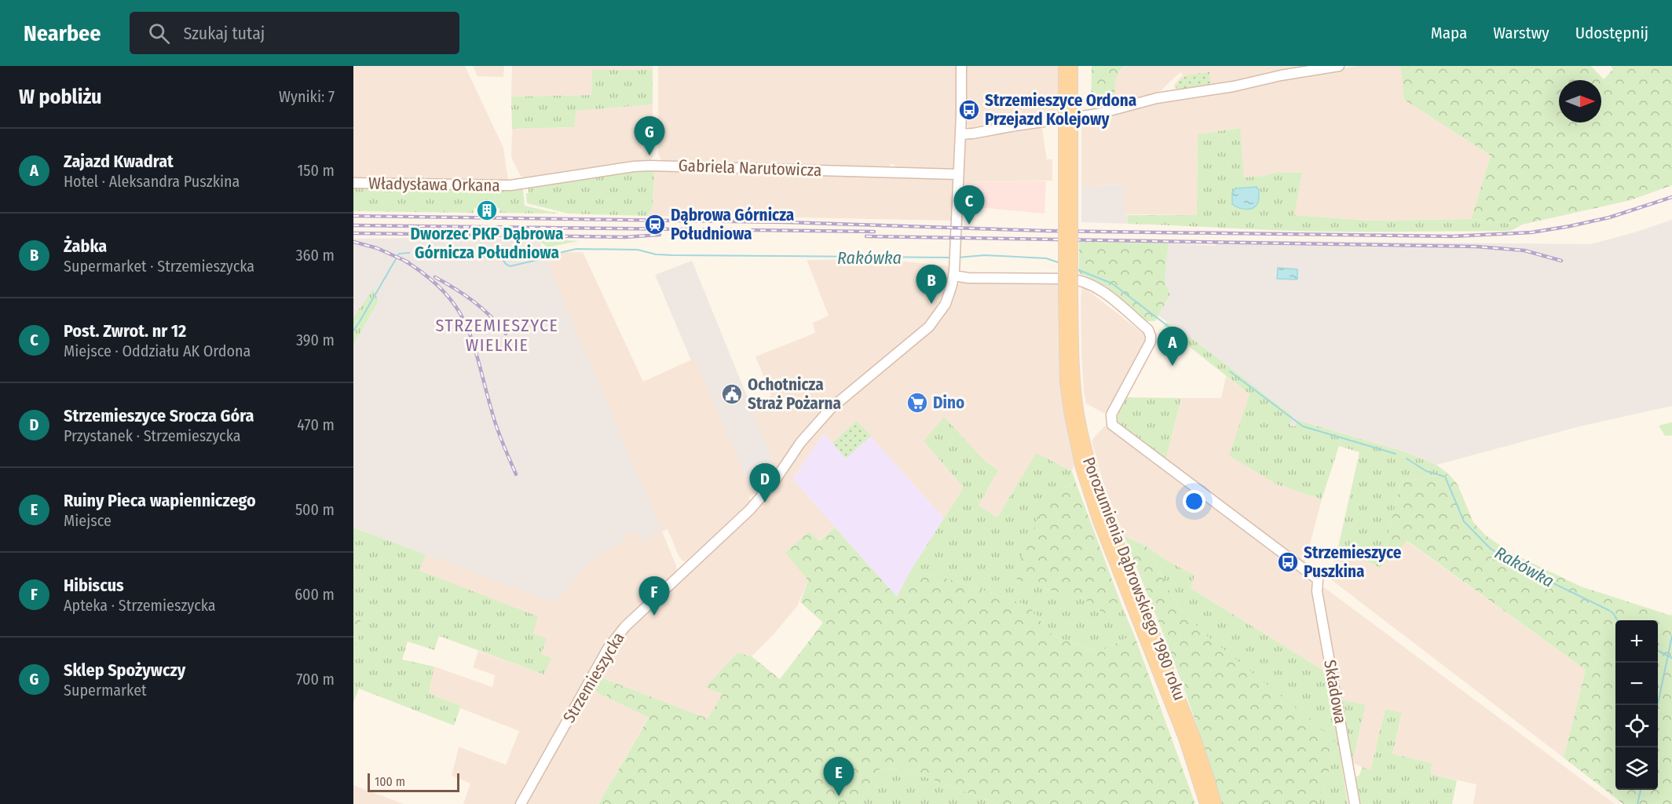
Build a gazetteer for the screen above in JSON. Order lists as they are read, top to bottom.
{
  "streets": {
    "main road": ["Porozumienia Dąbrowskiego 1980 roku"],
    "street": [
      "Gabriela Narutowicza",
      "Władysława Orkana",
      "Strzemieszycka",
      "Składowa"
    ]
  },
  "crossings": [
    ["Gabriela Narutowicza", "Władysława Orkana"],
    ["Gabriela Narutowicza", "Strzemieszycka"],
    ["Strzemieszycka", "Składowa"]
  ],
  "districts": ["STRZEMIESZYCE WIELKIE"],
  "water": ["Rakówka"],
  "places": {
    "bus stop": ["Strzemieszyce Ordona Przejazd Kolejowy", "Strzemieszyce Puszkina"],
    "building": ["Dworzec PKP Dąbrowa Górnicza Południowa"],
    "station": ["Dąbrowa Górnicza Południowa"],
    "public building": ["Ochotnicza Straż Pożarna"],
    "supermarket": ["Dino"]
  },
  "scale_bar": "100 m",
  "north": "right",
  "page": {
    "header": "Nearbee",
    "search": "Szukaj tutaj",
    "nav": ["Mapa", "Warstwy", "Udostępnij"],
    "heading": ["W pobliżu", "Wyniki: 7"],
    "pins": [
      "G",
      "C",
      "B",
      "A",
      "D",
      "F",
      "E"
    ],
    "list": [
      {
        "mark": "A",
        "name": "Zajazd Kwadrat",
        "note": "Hotel · Aleksandra Puszkina",
        "value": "150 m"
      },
      {
        "mark": "B",
        "name": "Żabka",
        "note": "Supermarket · Strzemieszycka",
        "value": "360 m"
      },
      {
        "mark": "C",
        "name": "Post. Zwrot. nr 12",
        "note": "Miejsce · Oddziału AK Ordona",
        "value": "390 m"
      },
      {
        "mark": "D",
        "name": "Strzemieszyce Srocza Góra",
        "note": "Przystanek · Strzemieszycka",
        "value": "470 m"
      },
      {
        "mark": "E",
        "name": "Ruiny Pieca wapienniczego",
        "note": "Miejsce",
        "value": "500 m"
      },
      {
        "mark": "F",
        "name": "Hibiscus",
        "note": "Apteka · Strzemieszycka",
        "value": "600 m"
      },
      {
        "mark": "G",
        "name": "Sklep Spożywczy",
        "note": "Supermarket",
        "value": "700 m"
      }
    ],
    "map_buttons": ["+", "−"],
    "scale": "100 m"
  }
}
